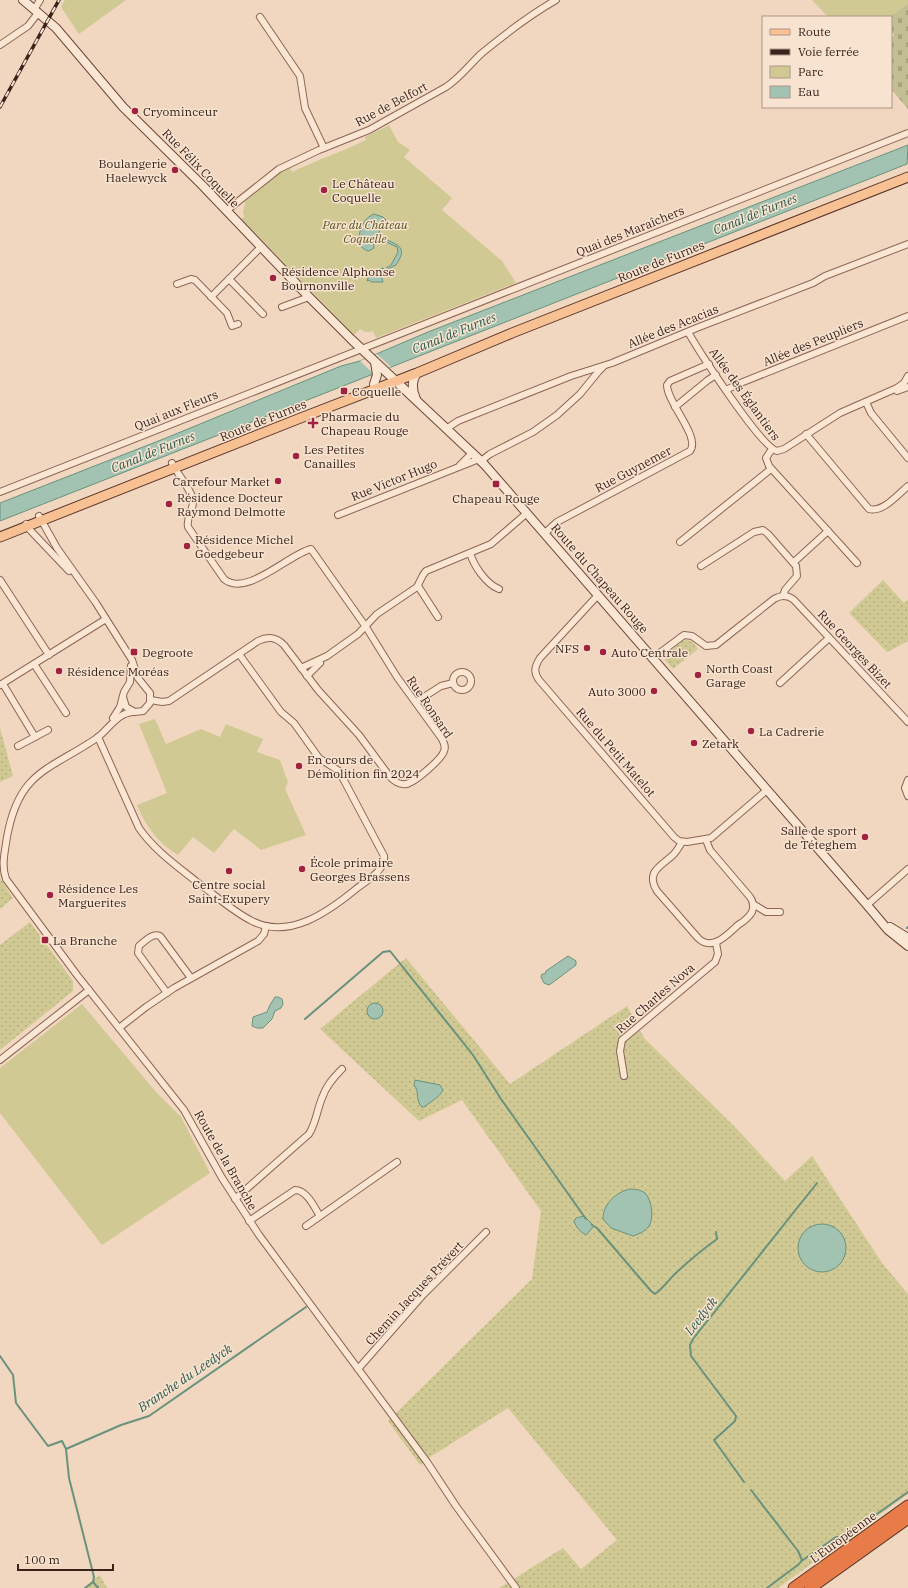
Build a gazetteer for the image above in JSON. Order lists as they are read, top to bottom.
{
  "streets": {
    "highway": ["L'Européenne"],
    "main road": ["Route de Furnes"],
    "street": [
      "Rue de Belfort",
      "Rue Félix Coquelle",
      "Quai des Maraîchers",
      "Allée des Acacias",
      "Allée des Peupliers",
      "Allée des Églantiers",
      "Quai aux Fleurs",
      "Rue Guynemer",
      "Rue Victor Hugo",
      "Route du Chapeau Rouge",
      "Rue Georges Bizet",
      "Rue Ronsard",
      "Rue du Petit Matelot",
      "Rue Charles Nova",
      "Route de la Branche",
      "Chemin Jacques Prévert"
    ]
  },
  "crossings": [
    ["Rue de Belfort", "Rue Félix Coquelle"],
    ["Rue Félix Coquelle", "Quai des Maraîchers"],
    ["Rue Félix Coquelle", "Quai aux Fleurs"],
    ["Rue Félix Coquelle", "Route du Chapeau Rouge"],
    ["Quai des Maraîchers", "Quai aux Fleurs"],
    ["Route de Furnes", "Route du Chapeau Rouge"],
    ["Route de Furnes", "Rue Ronsard"],
    ["Allée des Acacias", "Allée des Églantiers"],
    ["Allée des Acacias", "Rue Victor Hugo"],
    ["Allée des Acacias", "Route du Chapeau Rouge"],
    ["Allée des Peupliers", "Allée des Églantiers"],
    ["Allée des Églantiers", "Rue Guynemer"],
    ["Rue Guynemer", "Route du Chapeau Rouge"],
    ["Rue Victor Hugo", "Route du Chapeau Rouge"],
    ["Route du Chapeau Rouge", "Rue du Petit Matelot"],
    ["Route de la Branche", "Chemin Jacques Prévert"]
  ],
  "water": ["Canal de Furnes", "Leedyck", "Branche du Leedyck"],
  "parks": ["Parc du Château Coquelle"],
  "places": {
    "other": [
      "Cryominceur",
      "Boulangerie Haelewyck",
      "Le Château Coquelle",
      "Résidence Alphonse Bournonville",
      "Les Petites Canailles",
      "Carrefour Market",
      "Résidence Docteur Raymond Delmotte",
      "Résidence Michel Goedgebeur",
      "NFS",
      "Auto Centrale",
      "Résidence Moréas",
      "North Coast Garage",
      "Auto 3000",
      "La Cadrerie",
      "Zetark",
      "En cours de Démolition fin 2024",
      "Salle de sport de Téteghem",
      "École primaire Georges Brassens",
      "Centre social Saint-Exupery",
      "Résidence Les Marguerites"
    ],
    "transit": [
      "Coquelle",
      "Chapeau Rouge",
      "Degroote",
      "La Branche"
    ],
    "health": ["Pharmacie du Chapeau Rouge"]
  },
  "legend": [
    "Route",
    "Voie ferrée",
    "Parc",
    "Eau"
  ],
  "scale_bar": "100 m"
}
